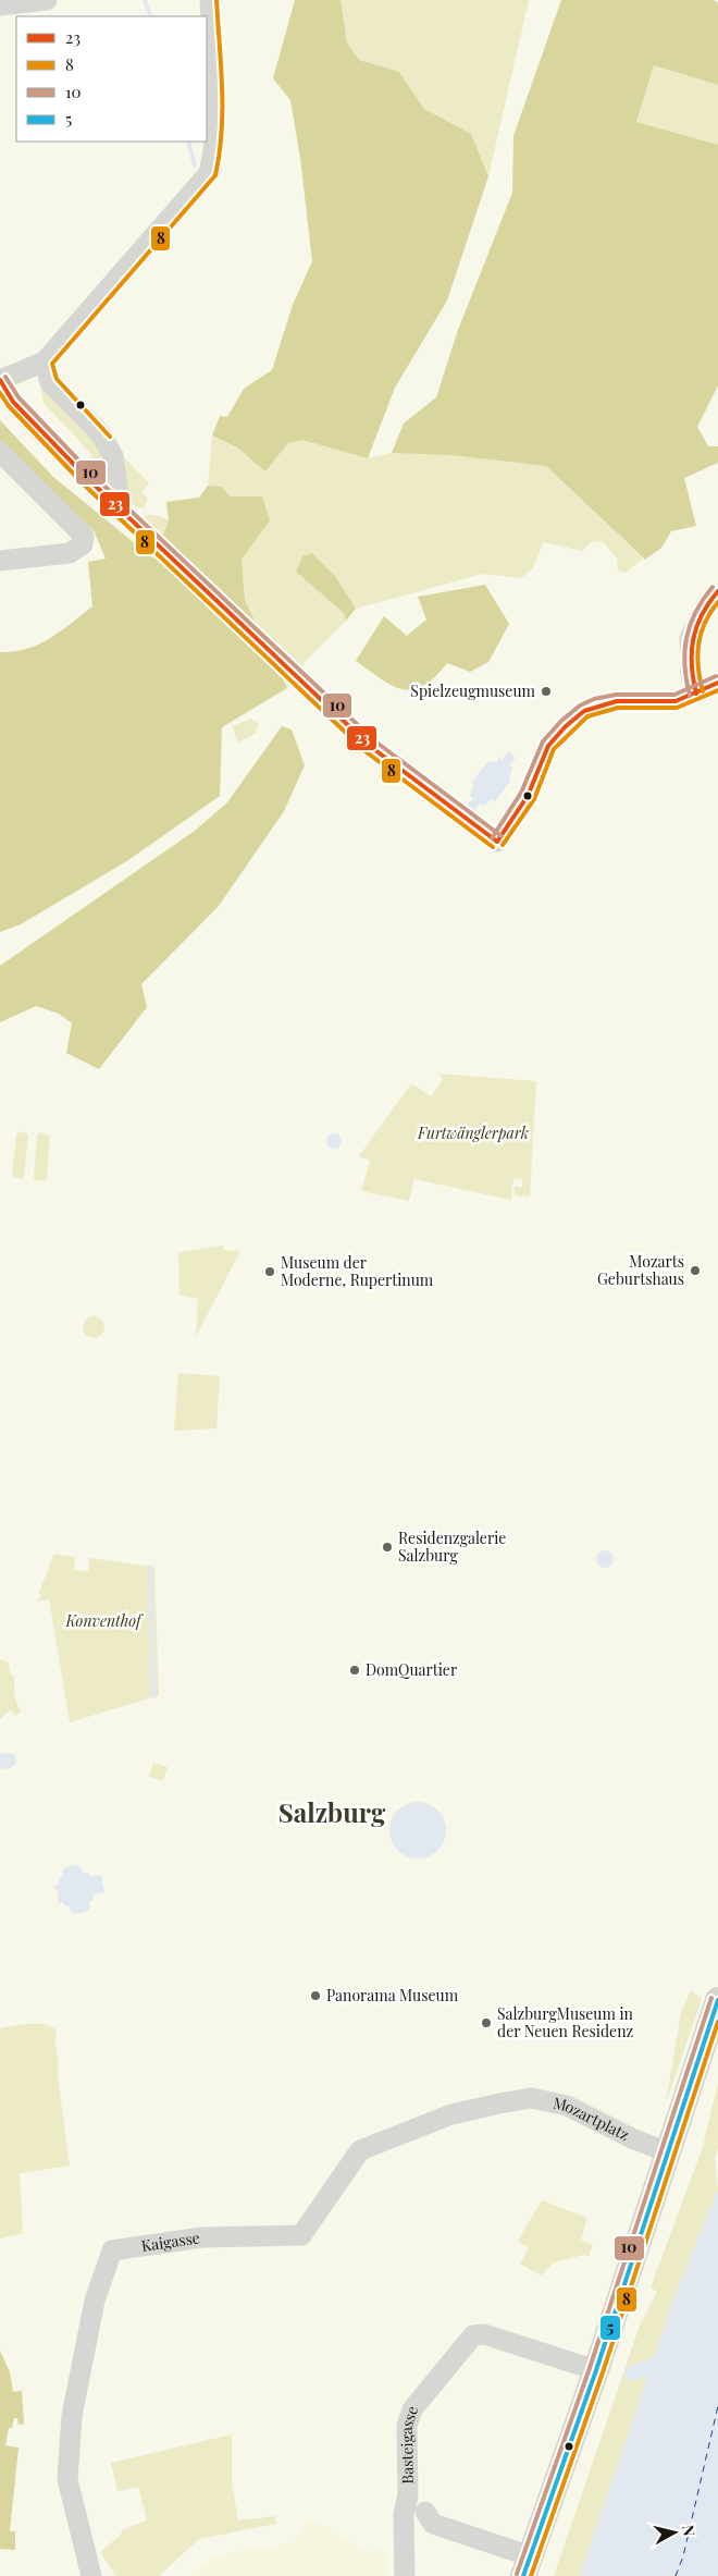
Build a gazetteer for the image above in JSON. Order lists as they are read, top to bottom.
{
  "streets": {
    "street": ["Mozartplatz", "Kaigasse", "Basteigasse"]
  },
  "crossings": [
    ["Mozartplatz", "Kaigasse"]
  ],
  "districts": ["Salzburg"],
  "parks": ["Furtwänglerpark", "Konventhof"],
  "places": [
    "Spielzeugmuseum",
    "Mozarts Geburtshaus",
    "Museum der Moderne, Rupertinum",
    "Residenzgalerie Salzburg",
    "DomQuartier",
    "Panorama Museum",
    "SalzburgMuseum in der Neuen Residenz"
  ],
  "lines": [
    "transit line 8",
    "transit line 10",
    "transit line 23",
    "transit line 5"
  ],
  "legend": [
    "23",
    "8",
    "10",
    "5"
  ],
  "north": "right"
}
